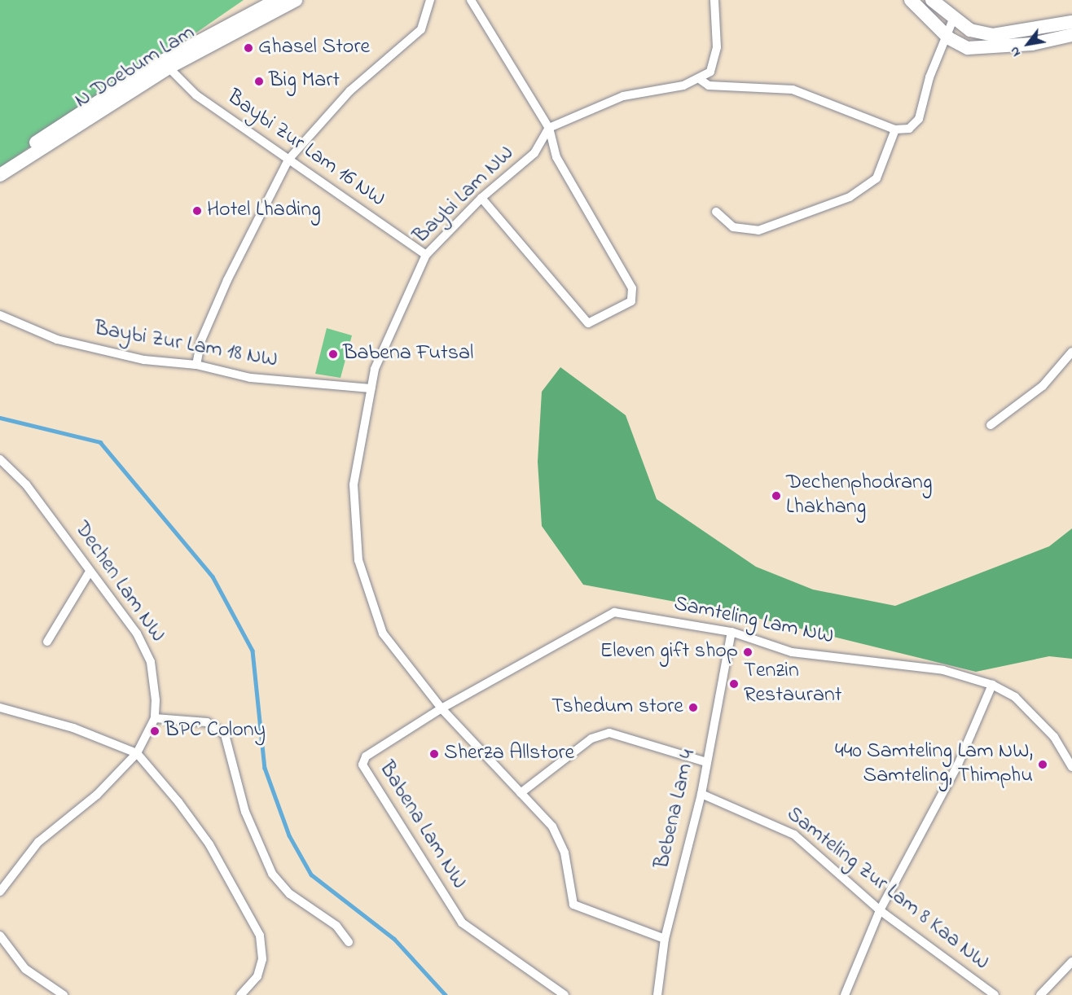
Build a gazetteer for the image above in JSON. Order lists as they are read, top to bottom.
{
  "streets": {
    "main road": ["N Doebum Lam"],
    "street": [
      "Baybi Zur Lam 16 NW",
      "Baybi Lam NW",
      "Baybi Zur Lam 18 NW",
      "Dechen Lam NW",
      "Samteling Lam NW",
      "Bebena Lam 4",
      "Babena Lam NW",
      "Samteling Zur Lam 8 Kaa NW"
    ]
  },
  "crossings": [
    ["N Doebum Lam", "Baybi Zur Lam 16 NW"],
    ["Baybi Zur Lam 16 NW", "Baybi Lam NW"],
    ["Baybi Lam NW", "Baybi Zur Lam 18 NW"],
    ["Baybi Lam NW", "Samteling Lam NW"],
    ["Baybi Lam NW", "Bebena Lam 4"],
    ["Baybi Lam NW", "Babena Lam NW"],
    ["Samteling Lam NW", "Bebena Lam 4"],
    ["Samteling Lam NW", "Babena Lam NW"],
    ["Bebena Lam 4", "Samteling Zur Lam 8 Kaa NW"]
  ],
  "places": [
    "Ghasel Store",
    "Big Mart",
    "Hotel Lhading",
    "Babena Futsal",
    "Dechenphodrang Lhakhang",
    "Eleven gift shop",
    "Tenzin Restaurant",
    "Tshedum store",
    "BPC Colony",
    "Sherza Allstore",
    "440 Samteling Lam NW, Samteling, Thimphu"
  ],
  "north": "bottom left"
}
